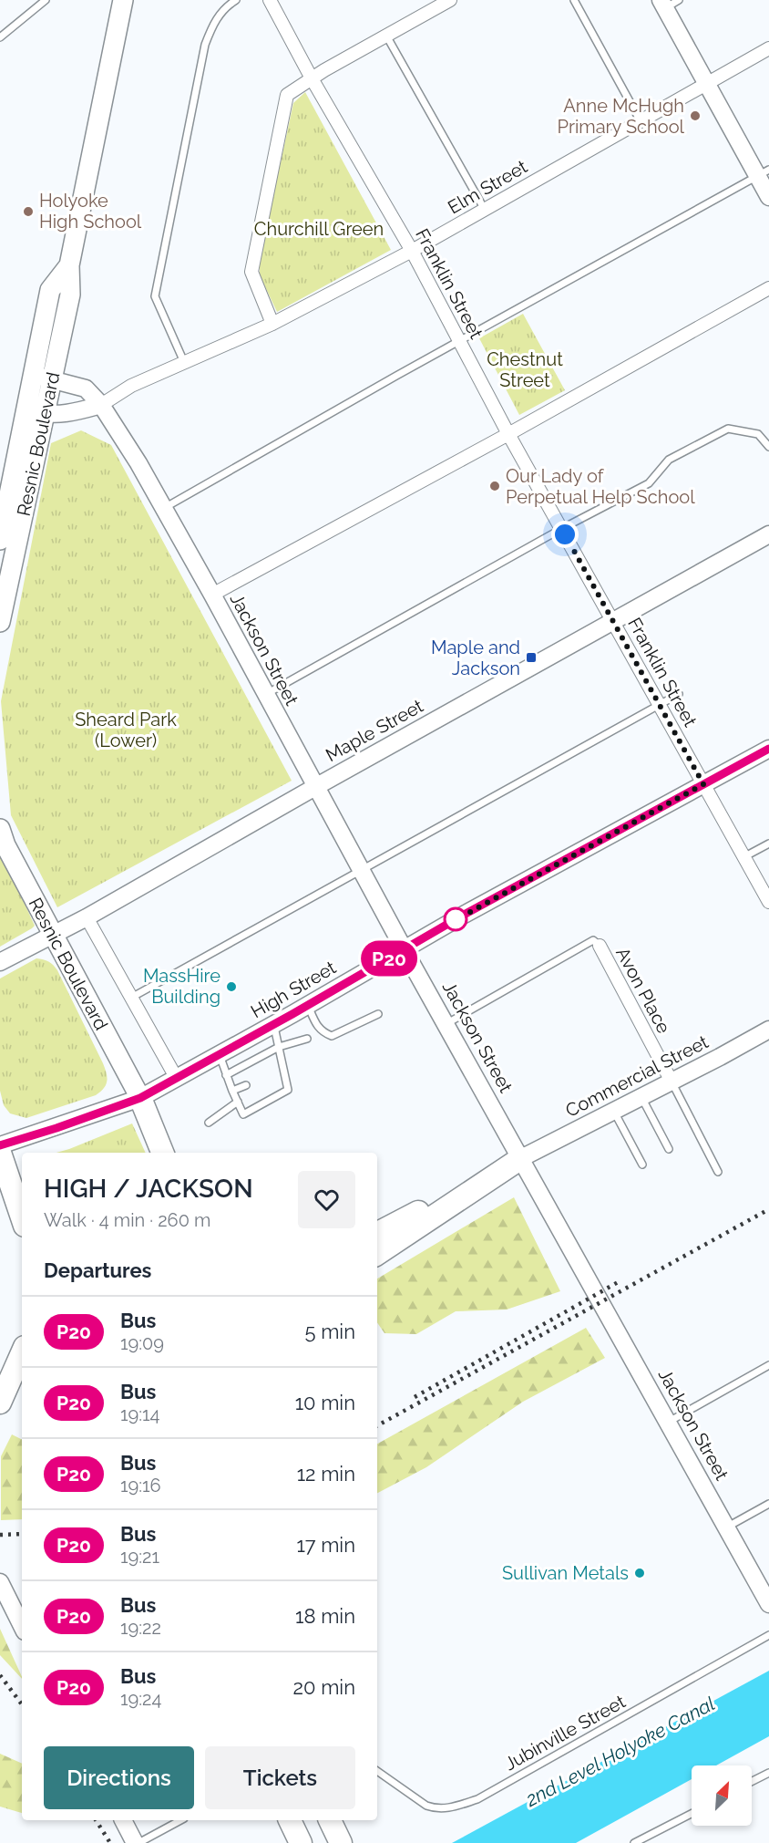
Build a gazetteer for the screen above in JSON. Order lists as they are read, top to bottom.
{
  "streets": {
    "main road": ["Resnic Boulevard"],
    "street": [
      "Elm Street",
      "Franklin Street",
      "Jackson Street",
      "Maple Street",
      "High Street",
      "Avon Place",
      "Commercial Street"
    ],
    "lane": ["Jubinville Street"]
  },
  "crossings": [
    ["Elm Street", "Franklin Street"],
    ["Elm Street", "Jackson Street"],
    ["Franklin Street", "Maple Street"],
    ["Franklin Street", "High Street"],
    ["Resnic Boulevard", "Jackson Street"],
    ["Resnic Boulevard", "Maple Street"],
    ["Resnic Boulevard", "High Street"],
    ["Jackson Street", "Maple Street"],
    ["Jackson Street", "High Street"],
    ["Jackson Street", "Commercial Street"],
    ["Avon Place", "Commercial Street"]
  ],
  "water": ["2nd Level Holyoke Canal"],
  "parks": ["Churchill Green", "Chestnut Street", "Sheard Park (Lower)"],
  "places": {
    "other": [
      "Anne McHugh Primary School",
      "Holyoke High School",
      "Our Lady of Perpetual Help School",
      "MassHire Building",
      "Sullivan Metals"
    ],
    "transit": ["Maple and Jackson"]
  },
  "lines": ["bus line P20"],
  "north": "top right",
  "page": {
    "on_map": "P20",
    "heading": [
      ["HIGH / JACKSON", "Walk · 4 min · 260 m"],
      "Departures"
    ],
    "list": [
      {
        "mark": "P20",
        "name": "Bus",
        "note": "19:09",
        "value": "5 min"
      },
      {
        "mark": "P20",
        "name": "Bus",
        "note": "19:14",
        "value": "10 min"
      },
      {
        "mark": "P20",
        "name": "Bus",
        "note": "19:16",
        "value": "12 min"
      },
      {
        "mark": "P20",
        "name": "Bus",
        "note": "19:21",
        "value": "17 min"
      },
      {
        "mark": "P20",
        "name": "Bus",
        "note": "19:22",
        "value": "18 min"
      },
      {
        "mark": "P20",
        "name": "Bus",
        "note": "19:24",
        "value": "20 min"
      }
    ],
    "buttons": ["Directions", "Tickets"]
  }
}
